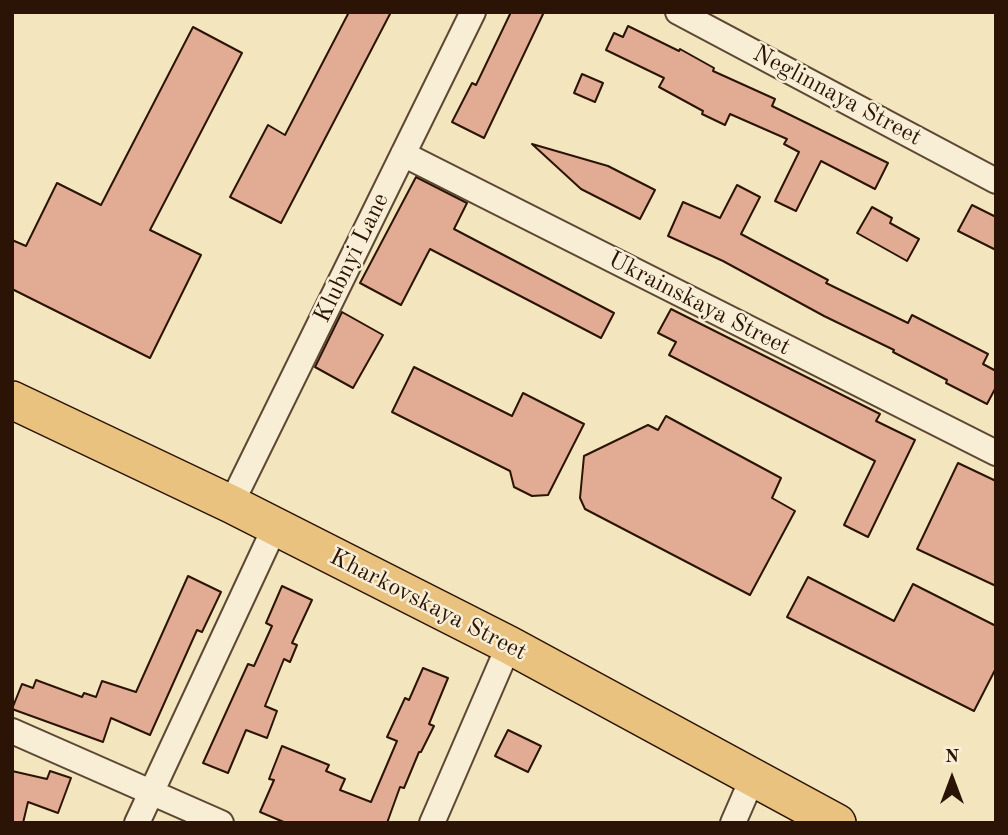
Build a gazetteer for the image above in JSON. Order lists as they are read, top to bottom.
{
  "streets": {
    "highway": ["Kharkovskaya Street"],
    "street": ["Neglinnaya Street", "Klubnyi Lane", "Ukrainskaya Street"]
  },
  "crossings": [
    ["Klubnyi Lane", "Ukrainskaya Street"],
    ["Klubnyi Lane", "Kharkovskaya Street"]
  ],
  "north": "top"
}
